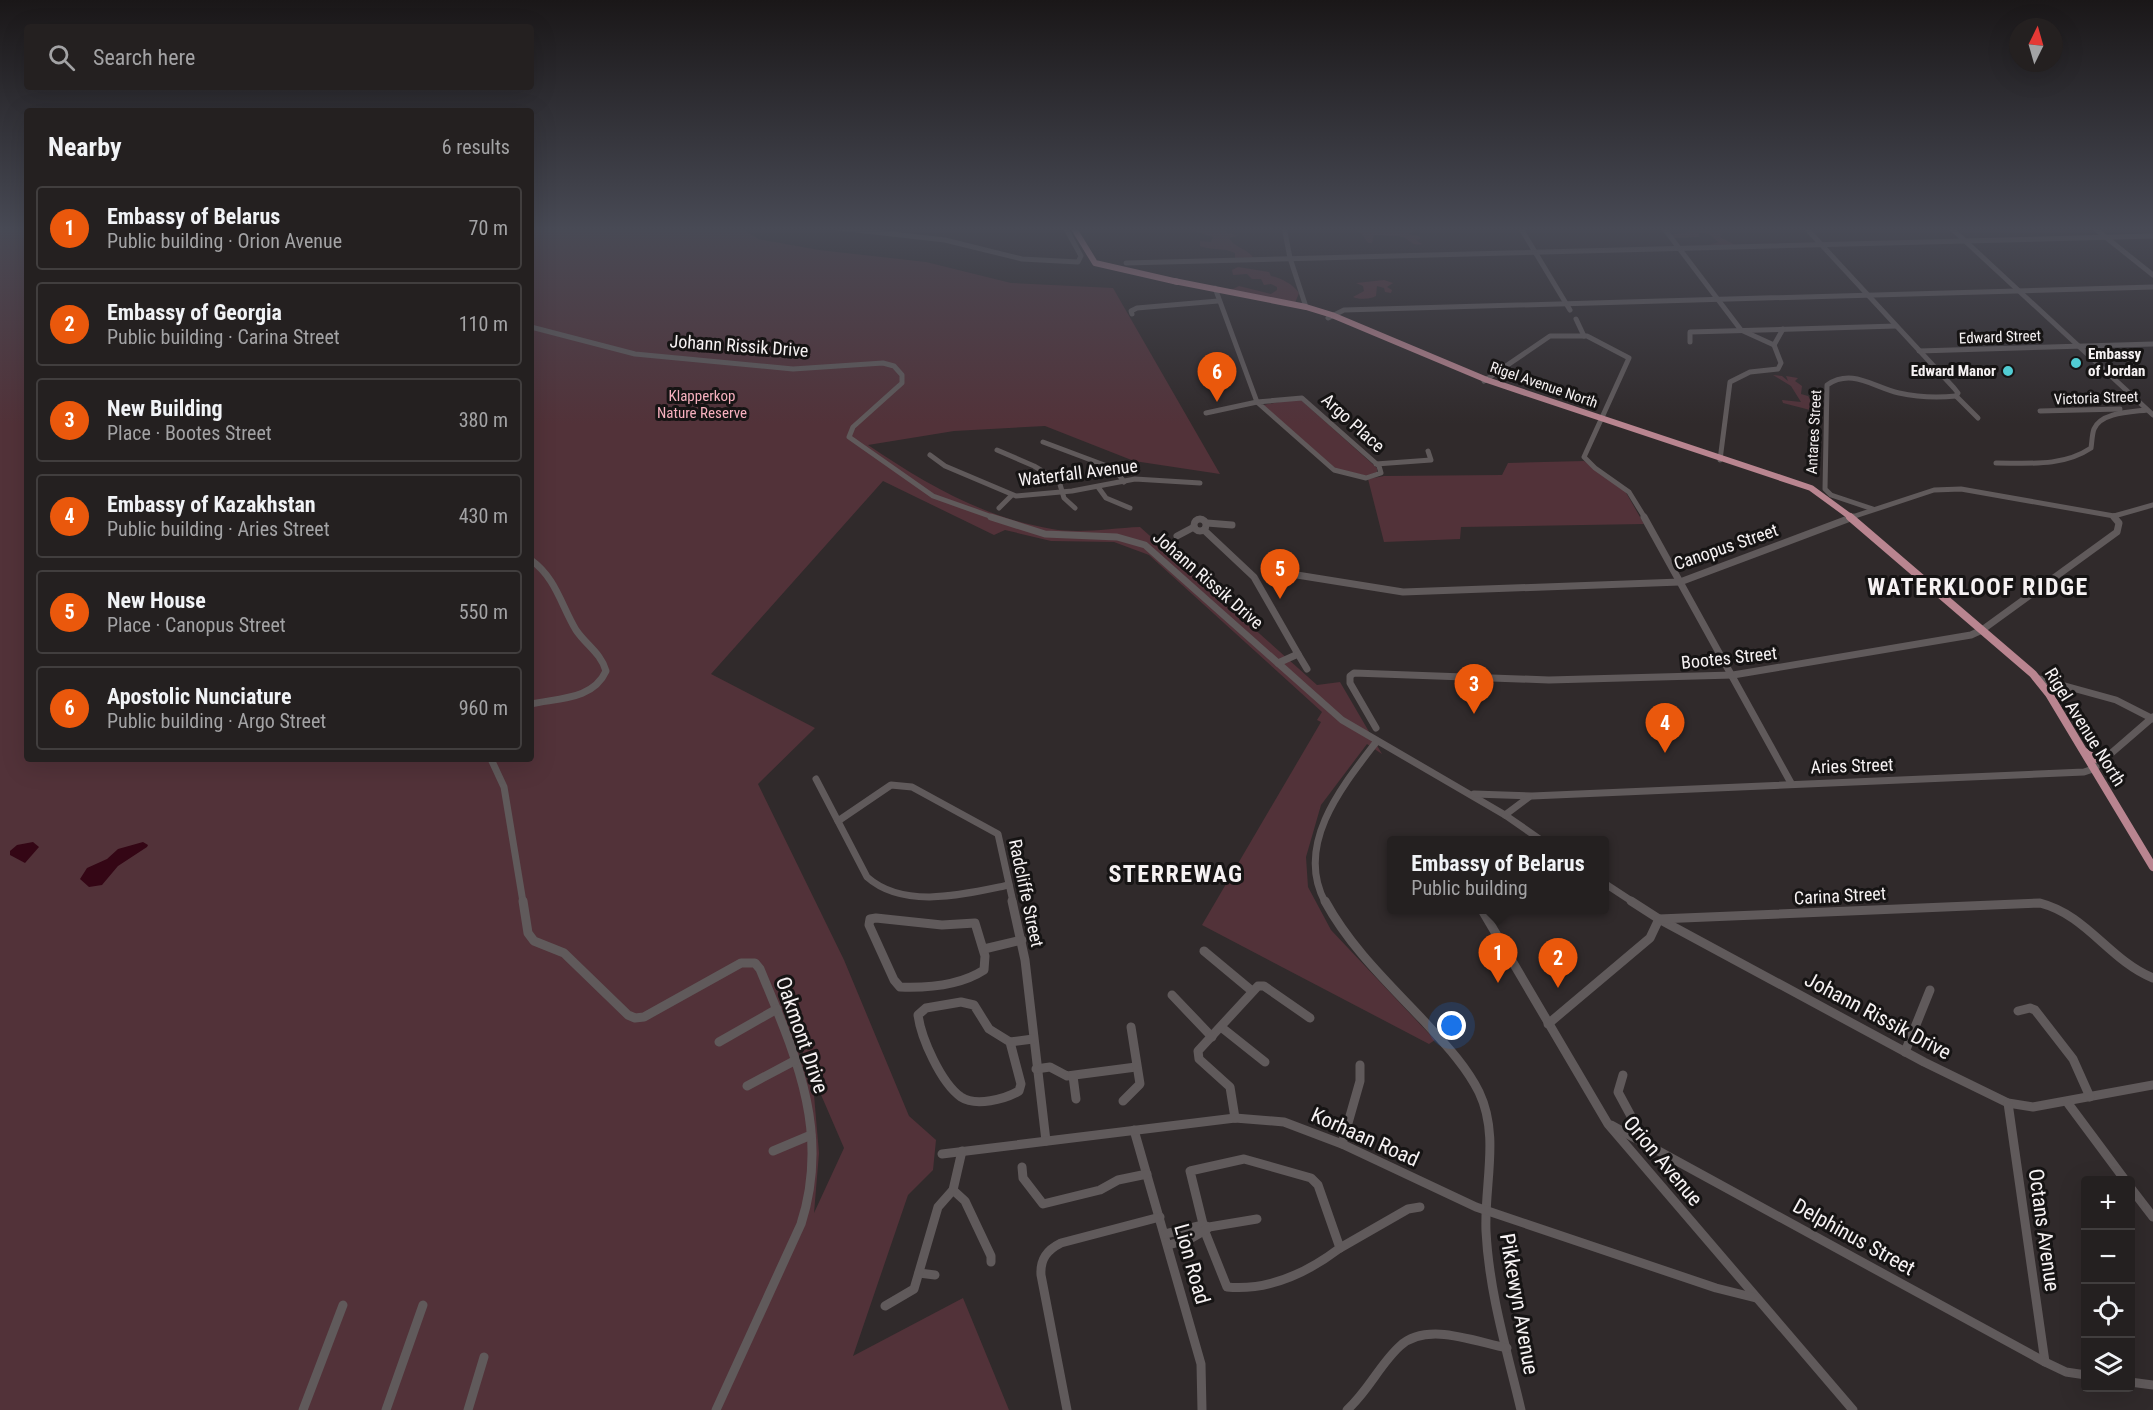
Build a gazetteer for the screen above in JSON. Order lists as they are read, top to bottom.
{
  "streets": {
    "main road": ["Rigel Avenue North"],
    "street": [
      "Edward Street",
      "Johann Rissik Drive",
      "Victoria Street",
      "Argo Place",
      "Antares Street",
      "Waterfall Avenue",
      "Canopus Street",
      "Bootes Street",
      "Aries Street",
      "Radcliffe Street",
      "Carina Street",
      "Oakmont Drive",
      "Korhaan Road",
      "Orion Avenue",
      "Octans Avenue",
      "Delphinus Street",
      "Lion Road",
      "Pikkewyn Avenue"
    ]
  },
  "crossings": [
    ["Johann Rissik Drive", "Waterfall Avenue"],
    ["Johann Rissik Drive", "Aries Street"],
    ["Johann Rissik Drive", "Carina Street"],
    ["Johann Rissik Drive", "Octans Avenue"],
    ["Johann Rissik Drive", "Pikkewyn Avenue"],
    ["Rigel Avenue North", "Canopus Street"],
    ["Rigel Avenue North", "Bootes Street"],
    ["Rigel Avenue North", "Aries Street"],
    ["Antares Street", "Canopus Street"],
    ["Canopus Street", "Bootes Street"],
    ["Radcliffe Street", "Korhaan Road"],
    ["Korhaan Road", "Orion Avenue"],
    ["Korhaan Road", "Lion Road"],
    ["Korhaan Road", "Pikkewyn Avenue"],
    ["Orion Avenue", "Delphinus Street"],
    ["Octans Avenue", "Delphinus Street"]
  ],
  "districts": ["WATERKLOOF RIDGE", "STERREWAG"],
  "parks": ["Klapperkop Nature Reserve"],
  "places": ["Embassy of Jordan", "Edward Manor"],
  "north": "top",
  "page": {
    "search": "Search here",
    "heading": ["Nearby", "6 results"],
    "list": [
      {
        "mark": "1",
        "name": "Embassy of Belarus",
        "note": "Public building · Orion Avenue",
        "value": "70 m"
      },
      {
        "mark": "2",
        "name": "Embassy of Georgia",
        "note": "Public building · Carina Street",
        "value": "110 m"
      },
      {
        "mark": "3",
        "name": "New Building",
        "note": "Place · Bootes Street",
        "value": "380 m"
      },
      {
        "mark": "4",
        "name": "Embassy of Kazakhstan",
        "note": "Public building · Aries Street",
        "value": "430 m"
      },
      {
        "mark": "5",
        "name": "New House",
        "note": "Place · Canopus Street",
        "value": "550 m"
      },
      {
        "mark": "6",
        "name": "Apostolic Nunciature",
        "note": "Public building · Argo Street",
        "value": "960 m"
      }
    ],
    "pins": [
      "6",
      "5",
      "3",
      "4",
      "1",
      "2"
    ],
    "popup": ["Embassy of Belarus", "Public building"],
    "map_buttons": ["+", "−"]
  }
}
